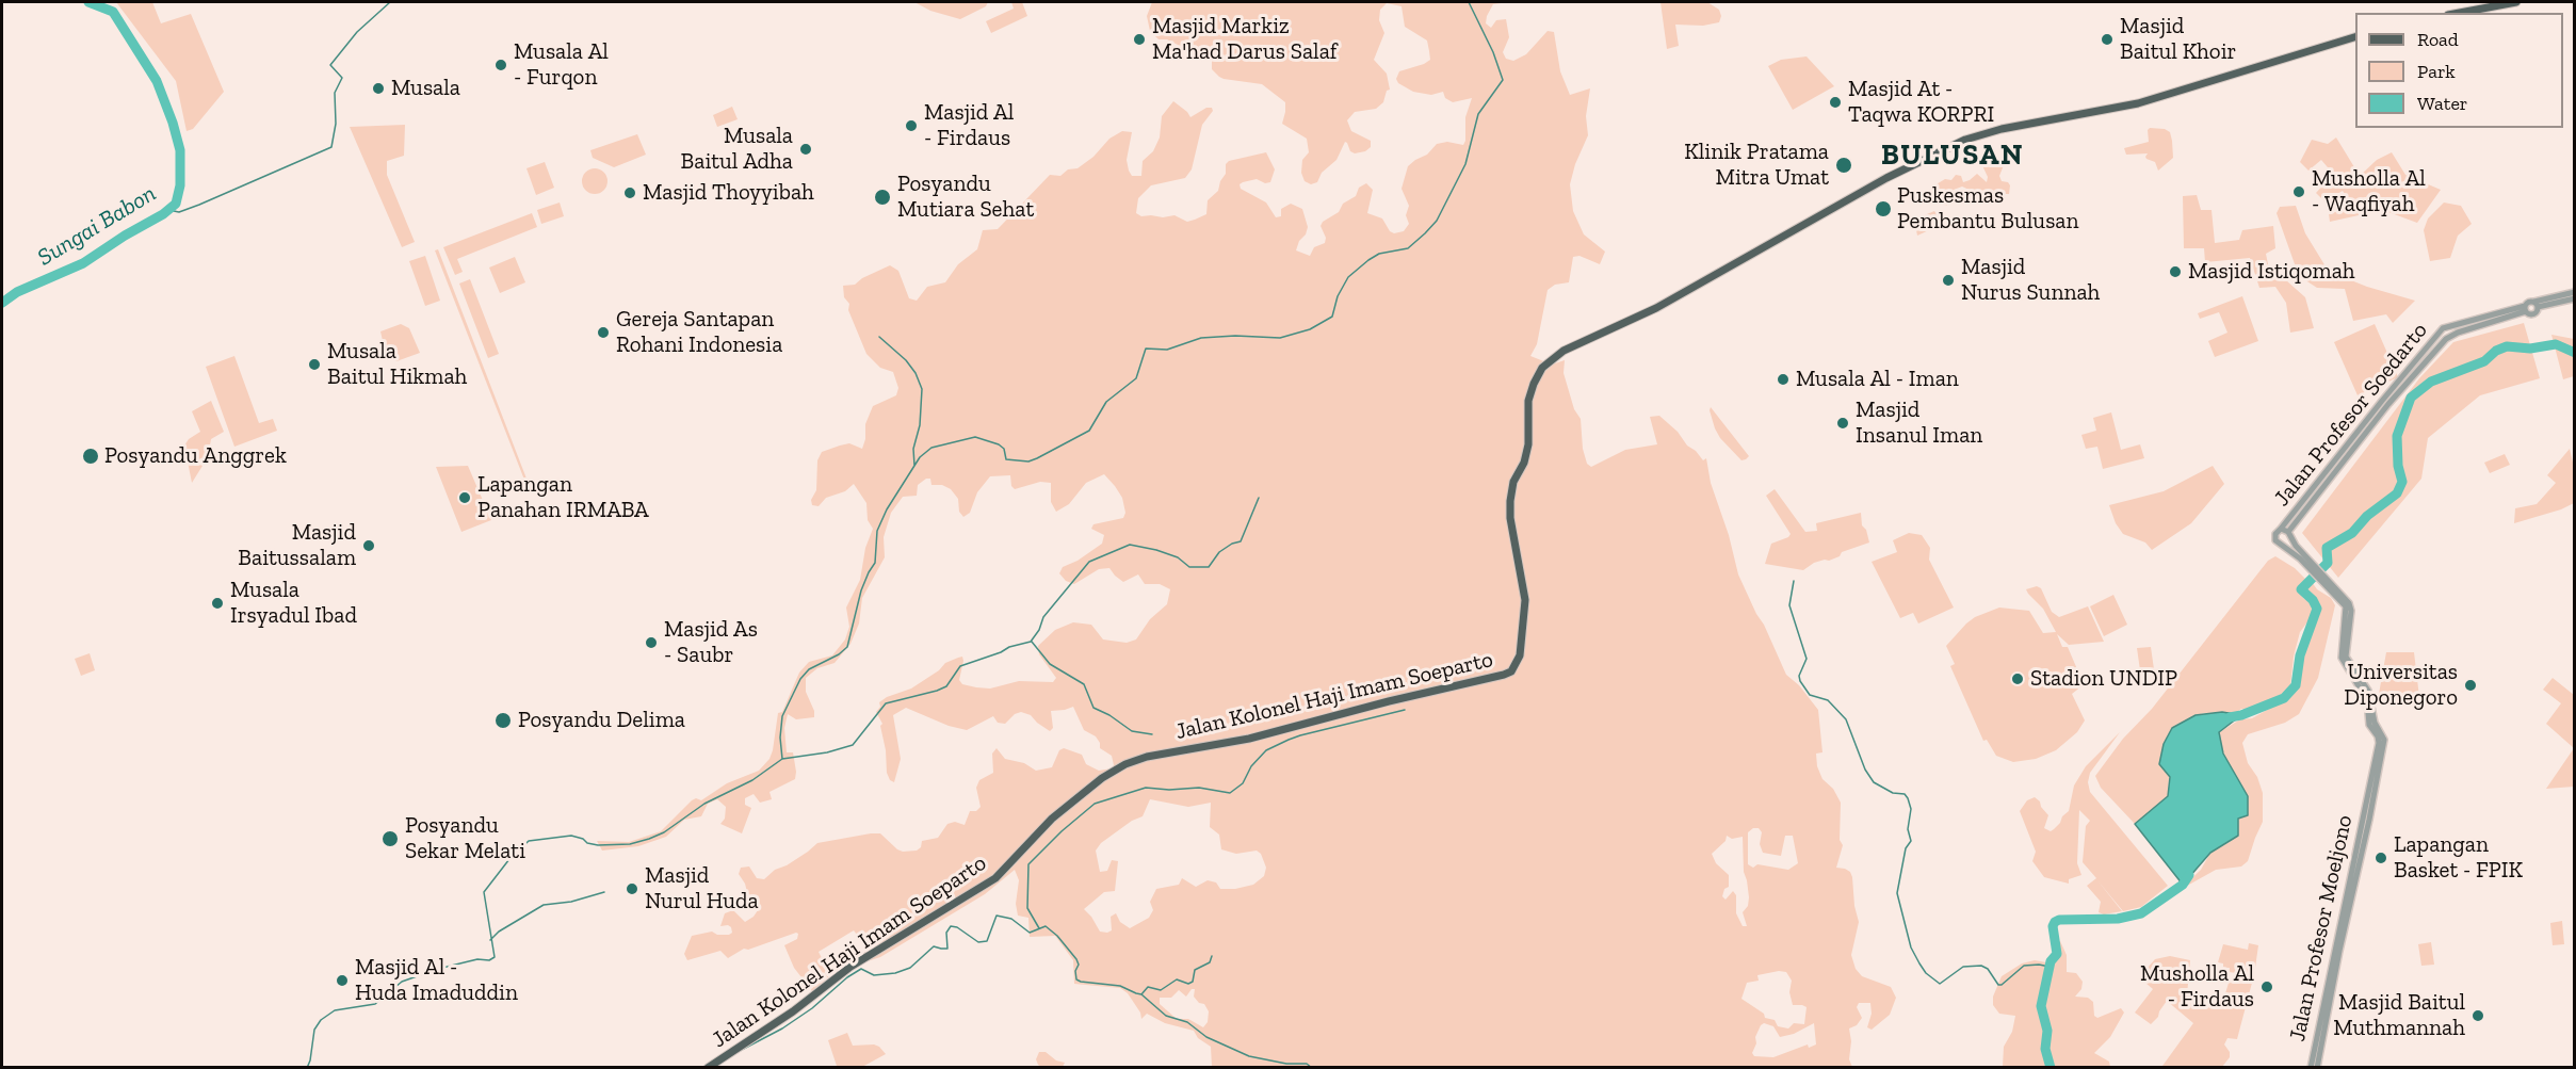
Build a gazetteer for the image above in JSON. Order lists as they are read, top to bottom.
{
  "streets": {
    "main road": ["Jalan Kolonel Haji Imam Soeparto"],
    "street": ["Jalan Profesor Soedarto", "Jalan Profesor Moeljono"]
  },
  "districts": ["BULUSAN"],
  "water": ["Sungai Babon"],
  "places": [
    "Masjid Markiz Ma'had Darus Salaf",
    "Masjid Baitul Khoir",
    "Musala Al - Furqon",
    "Musala",
    "Masjid At - Taqwa KORPRI",
    "Masjid Al - Firdaus",
    "Musala Baitul Adha",
    "Klinik Pratama Mitra Umat",
    "Musholla Al - Waqfiyah",
    "Masjid Thoyyibah",
    "Posyandu Mutiara Sehat",
    "Puskesmas Pembantu Bulusan",
    "Masjid Istiqomah",
    "Masjid Nurus Sunnah",
    "Gereja Santapan Rohani Indonesia",
    "Musala Baitul Hikmah",
    "Musala Al - Iman",
    "Masjid Insanul Iman",
    "Posyandu Anggrek",
    "Lapangan Panahan IRMABA",
    "Masjid Baitussalam",
    "Musala Irsyadul Ibad",
    "Masjid As - Saubr",
    "Stadion UNDIP",
    "Universitas Diponegoro",
    "Posyandu Delima",
    "Posyandu Sekar Melati",
    "Lapangan Basket - FPIK",
    "Masjid Nurul Huda",
    "Masjid Al - Huda Imaduddin",
    "Musholla Al - Firdaus",
    "Masjid Baitul Muthmannah"
  ],
  "legend": ["Road", "Park", "Water"]
}
